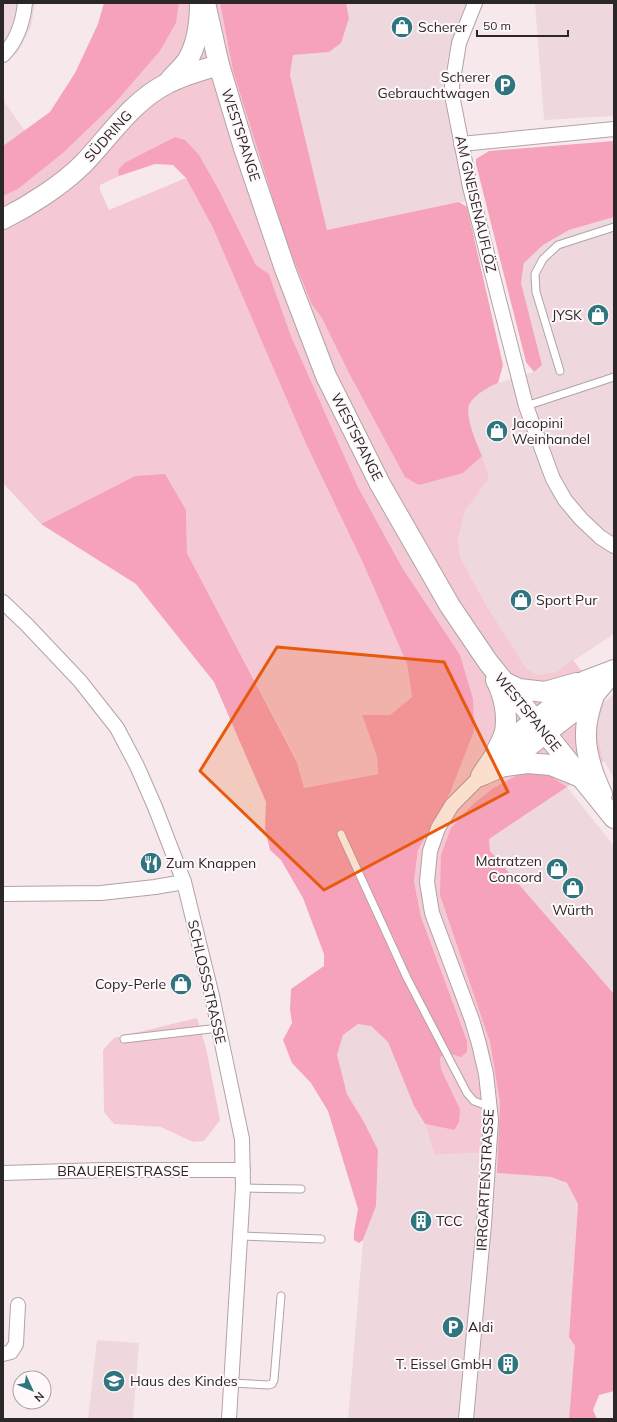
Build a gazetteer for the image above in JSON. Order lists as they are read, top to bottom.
{
  "streets": {
    "main road": ["WESTSPANGE", "SÜDRING", "IRRGARTENSTRASSE"],
    "street": ["AM GNEISENAUFLÖZ", "SCHLOSSSTRASSE", "BRAUEREISTRASSE"]
  },
  "crossings": [
    ["WESTSPANGE", "SÜDRING"],
    ["WESTSPANGE", "IRRGARTENSTRASSE"],
    ["SCHLOSSSTRASSE", "BRAUEREISTRASSE"]
  ],
  "places": {
    "shop": [
      "Scherer",
      "JYSK",
      "Jacopini Weinhandel",
      "Sport Pur",
      "Matratzen Concord",
      "Würth",
      "Copy-Perle"
    ],
    "parking": ["Scherer Gebrauchtwagen", "Aldi"],
    "restaurant": ["Zum Knappen"],
    "building": ["TCC", "T. Eissel GmbH"],
    "school or university": ["Haus des Kindes"]
  },
  "scale_bar": "50 m",
  "north": "bottom right"
}
